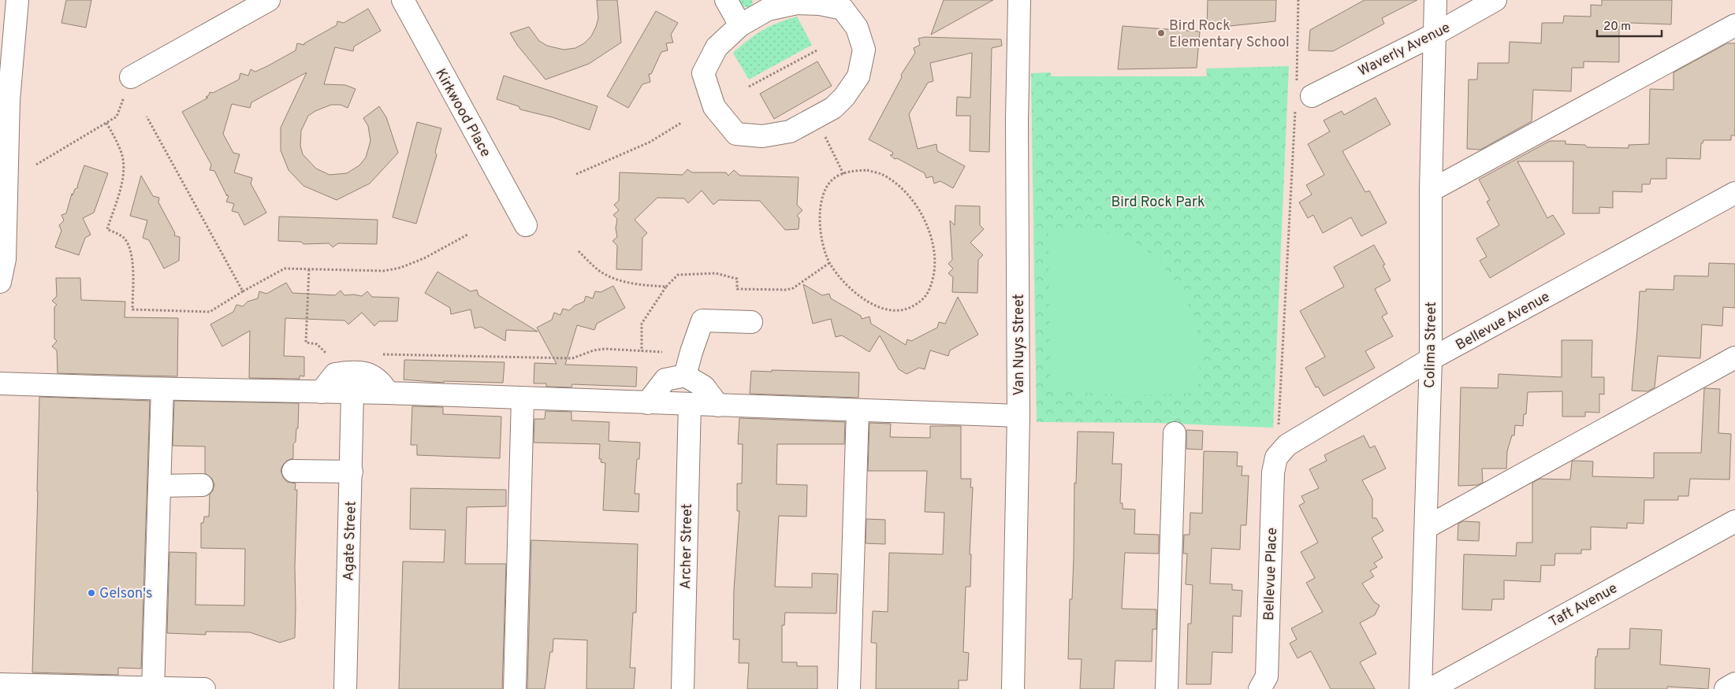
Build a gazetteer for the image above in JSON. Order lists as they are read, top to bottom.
{
  "streets": {
    "street": [
      "Waverly Avenue",
      "Kirkwood Place",
      "Bellevue Avenue",
      "Van Nuys Street",
      "Colima Street",
      "Agate Street",
      "Archer Street",
      "Bellevue Place",
      "Taft Avenue"
    ]
  },
  "crossings": [
    ["Waverly Avenue", "Colima Street"],
    ["Bellevue Avenue", "Colima Street"],
    ["Bellevue Avenue", "Bellevue Place"]
  ],
  "parks": ["Bird Rock Park"],
  "places": ["Bird Rock Elementary School", "Gelson's"],
  "scale_bar": "20 m"
}
